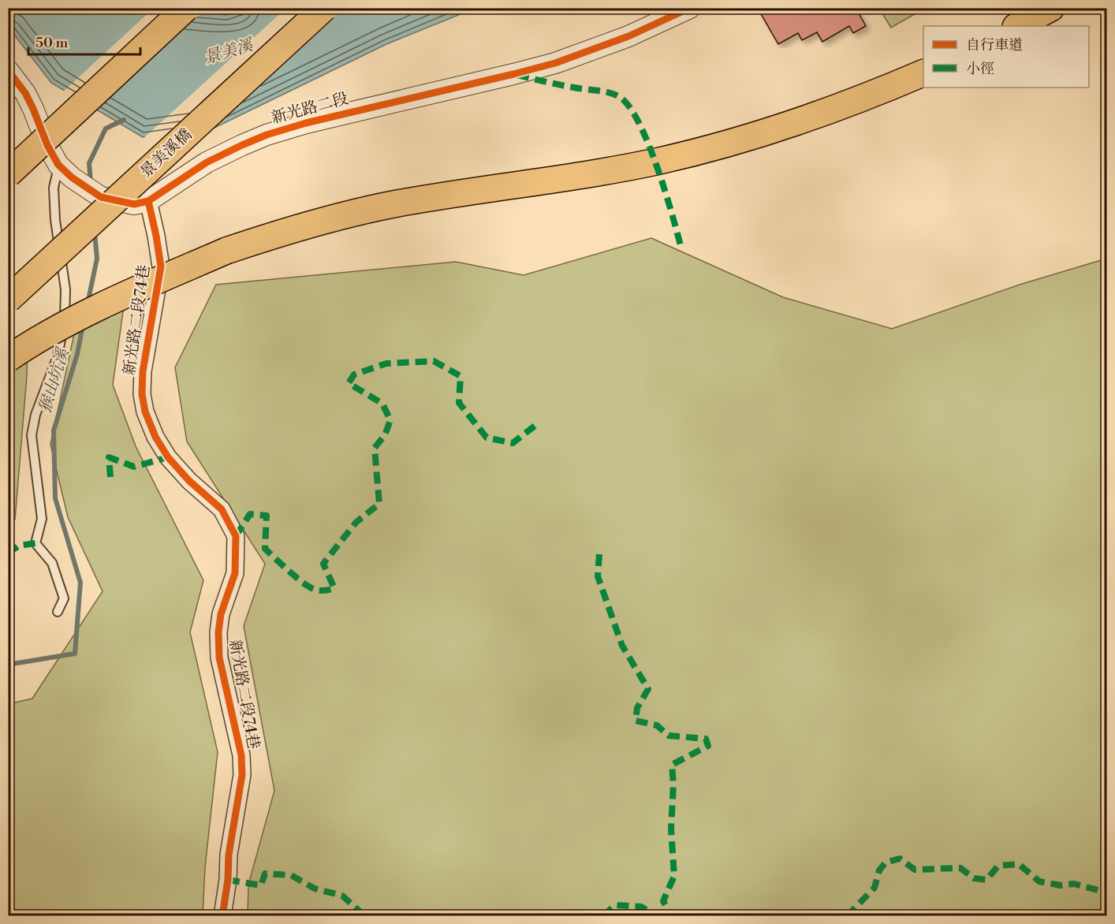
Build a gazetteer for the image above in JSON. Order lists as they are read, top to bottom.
{
  "streets": {
    "highway": ["景美溪橋"],
    "street": ["新光路二段", "新光路二段74巷"]
  },
  "crossings": [
    ["新光路二段", "新光路二段74巷"]
  ],
  "water": ["景美溪", "猴山坑溪"],
  "legend": ["自行車道", "小徑"],
  "scale_bar": "50 m"
}
